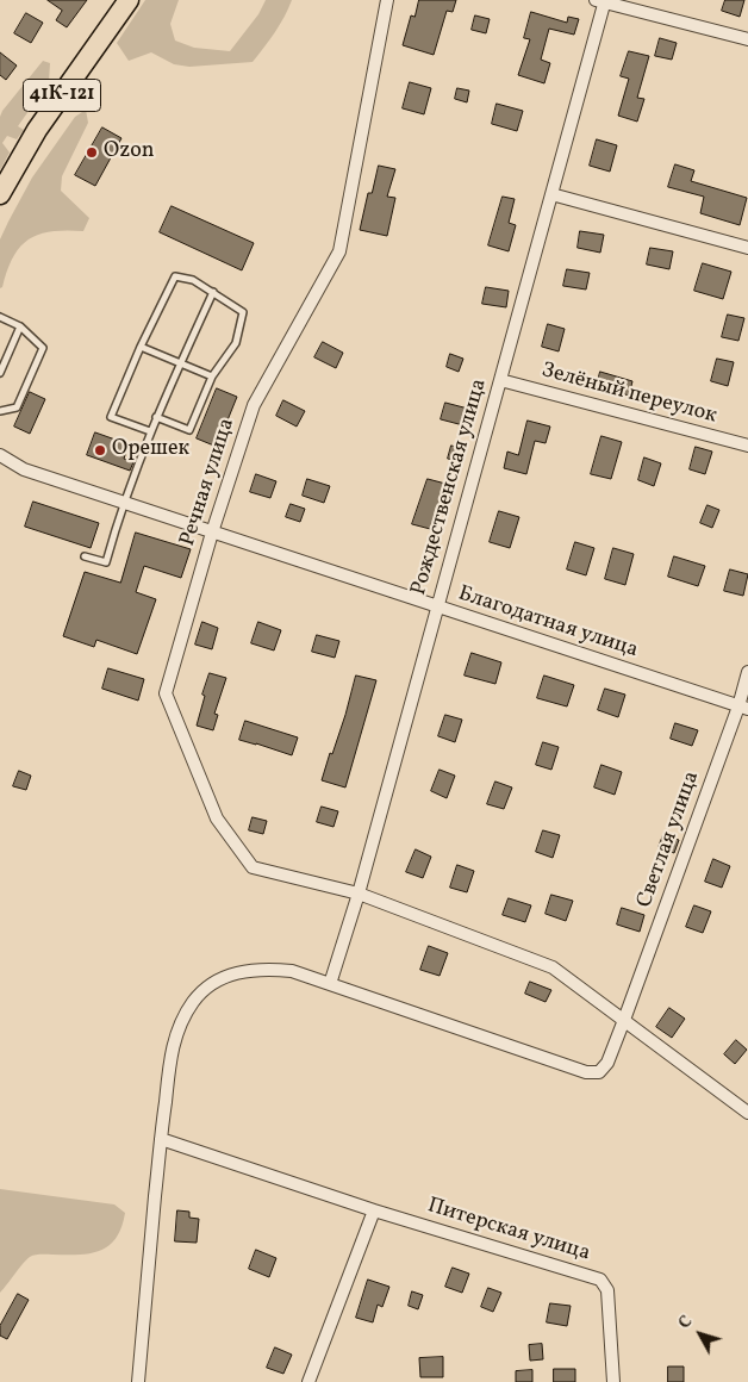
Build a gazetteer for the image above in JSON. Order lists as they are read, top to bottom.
{
  "streets": {
    "main road": ["41К-121"],
    "street": [
      "Зелёный переулок",
      "Речная улица",
      "Рождественская улица",
      "Благодатная улица",
      "Светлая улица",
      "Питерская улица"
    ]
  },
  "crossings": [
    ["Зелёный переулок", "Рождественская улица"],
    ["Речная улица", "Рождественская улица"],
    ["Речная улица", "Благодатная улица"],
    ["Речная улица", "Светлая улица"],
    ["Рождественская улица", "Благодатная улица"],
    ["Рождественская улица", "Светлая улица"],
    ["Благодатная улица", "Светлая улица"],
    ["Светлая улица", "Питерская улица"]
  ],
  "places": ["Ozon", "Орешек"],
  "north": "top left"
}
